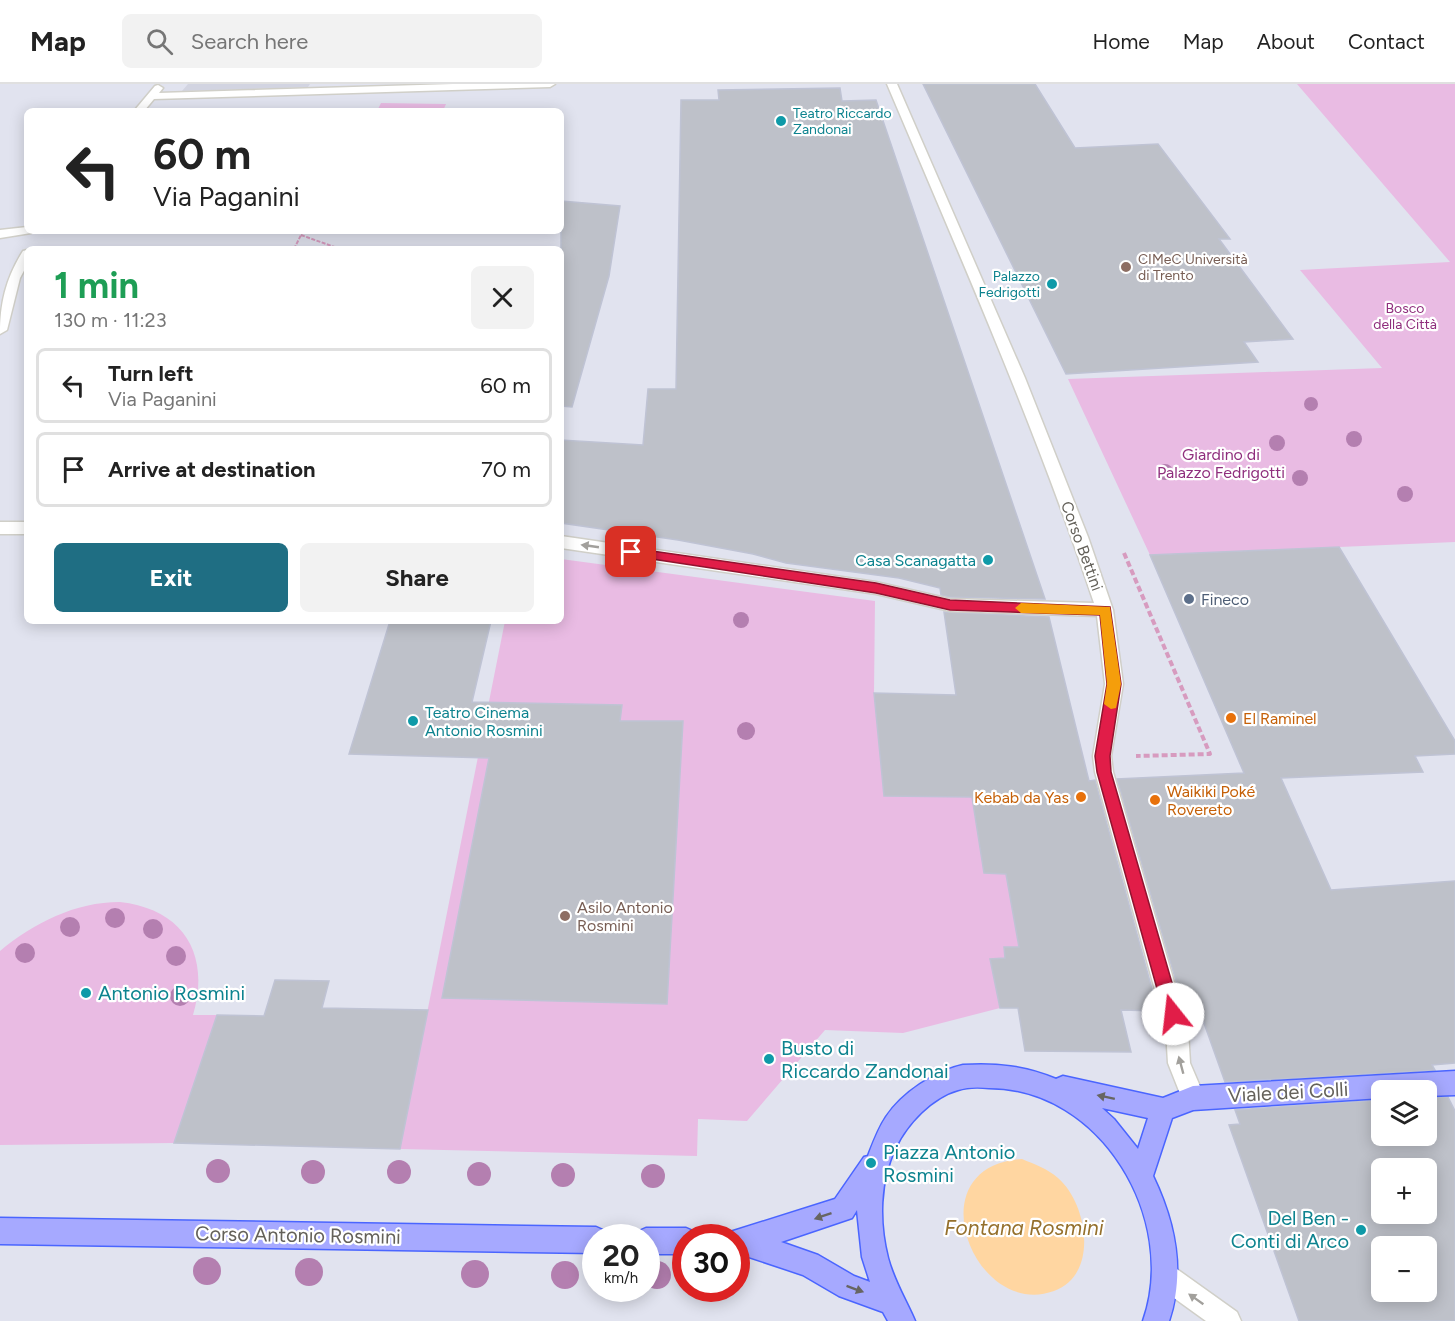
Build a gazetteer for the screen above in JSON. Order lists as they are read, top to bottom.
{
  "streets": {
    "main road": ["Viale dei Colli", "Corso Antonio Rosmini"],
    "street": ["Corso Bettini"]
  },
  "crossings": [
    ["Corso Bettini", "Viale dei Colli"]
  ],
  "one_way": ["Corso Bettini"],
  "water": ["Fontana Rosmini"],
  "parks": ["Bosco della Città", "Giardino di Palazzo Fedrigotti"],
  "places": [
    "Teatro Riccardo Zandonai",
    "CIMeC Università di Trento",
    "Palazzo Fedrigotti",
    "Casa Scanagatta",
    "Fineco",
    "El Raminel",
    "Teatro Cinema Antonio Rosmini",
    "Kebab da Yas",
    "Waikiki Poké Rovereto",
    "Asilo Antonio Rosmini",
    "Antonio Rosmini",
    "Busto di Riccardo Zandonai",
    "Piazza Antonio Rosmini",
    "Del Ben - Conti di Arco"
  ],
  "page": {
    "header": "Map",
    "search": "Search here",
    "nav": [
      "Home",
      "Map",
      "About",
      "Contact"
    ],
    "turn": ["60 m", "Via Paganini"],
    "heading": ["1 min", "130 m · 11:23"],
    "list": [
      {
        "name": "Turn left",
        "note": "Via Paganini",
        "value": "60 m"
      },
      {
        "name": "Arrive at destination",
        "value": "70 m"
      }
    ],
    "buttons": ["Exit", "Share"],
    "map_buttons": ["+", "−"],
    "speed": "20 km/h",
    "limit": "30"
  }
}
